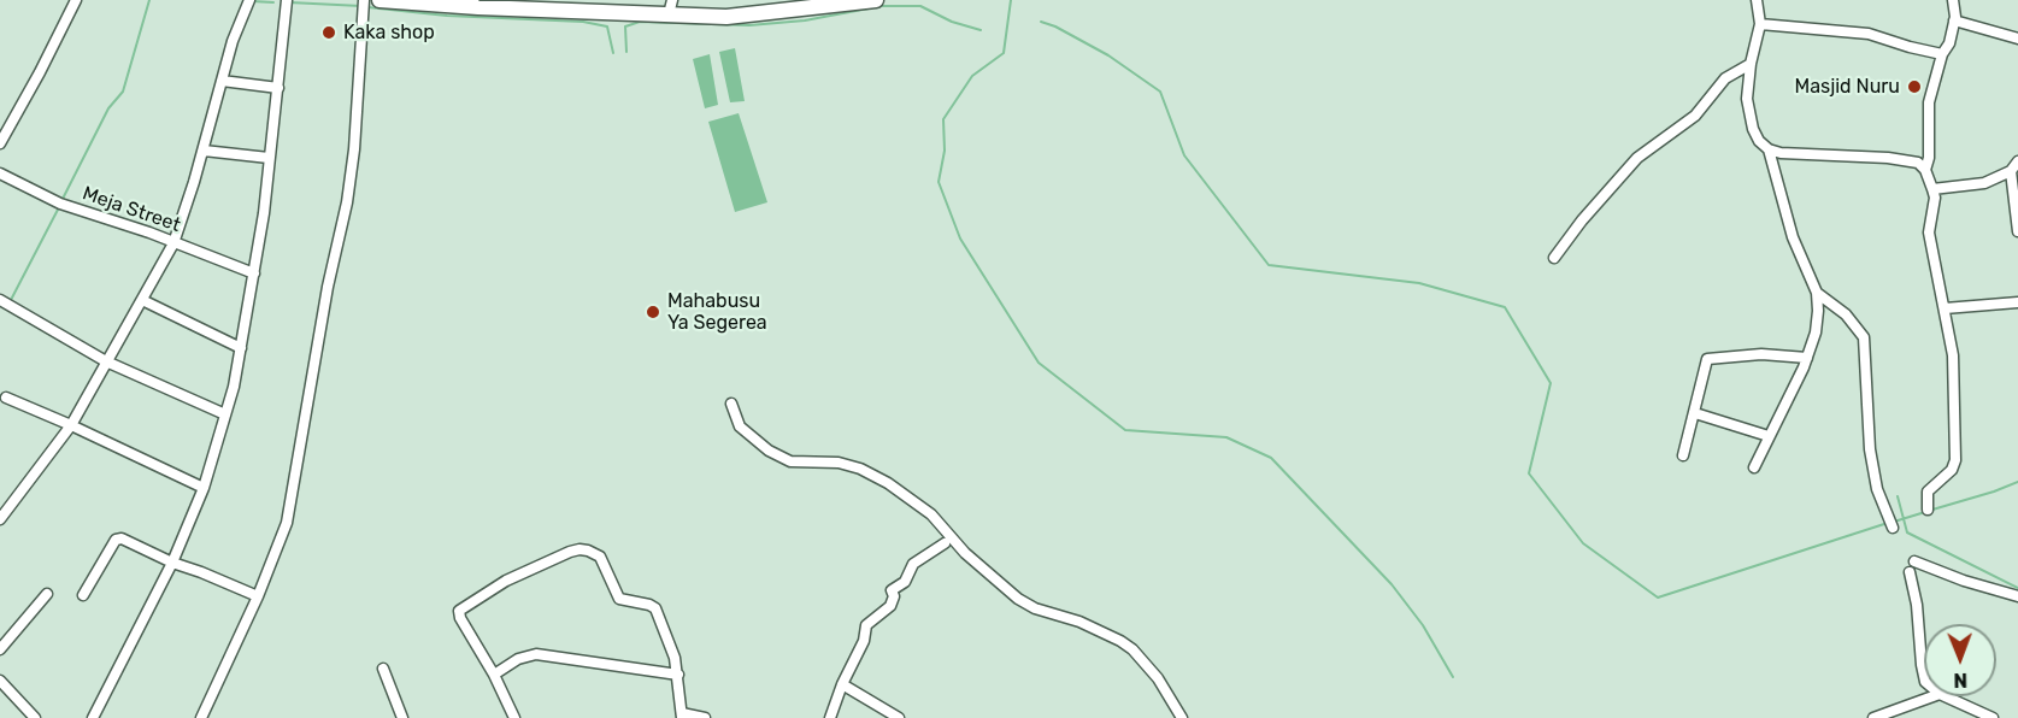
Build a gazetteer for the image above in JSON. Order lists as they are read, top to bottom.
{
  "streets": {
    "street": ["Meja Street"]
  },
  "places": ["Kaka shop", "Masjid Nuru", "Mahabusu Ya Segerea"],
  "north": "bottom"
}
